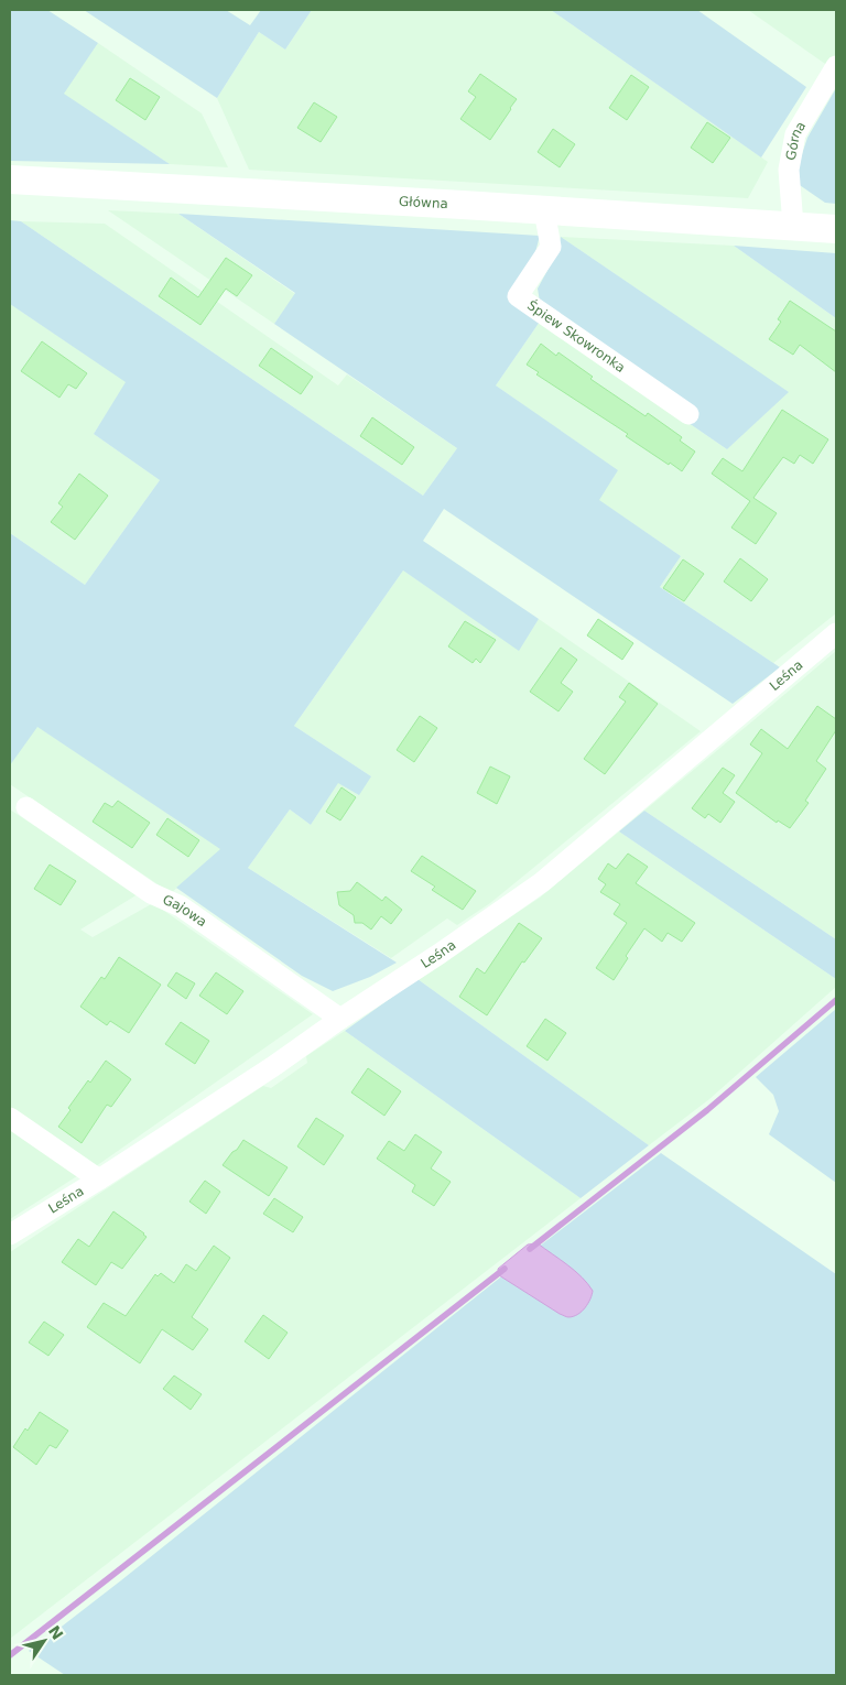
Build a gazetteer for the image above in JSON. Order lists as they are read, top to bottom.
{
  "streets": {
    "main road": ["Główna"],
    "street": [
      "Górna",
      "Śpiew Skowronka",
      "Leśna",
      "Gajowa"
    ]
  },
  "crossings": [
    ["Górna", "Główna"],
    ["Główna", "Śpiew Skowronka"],
    ["Leśna", "Gajowa"]
  ],
  "north": "top right"
}
